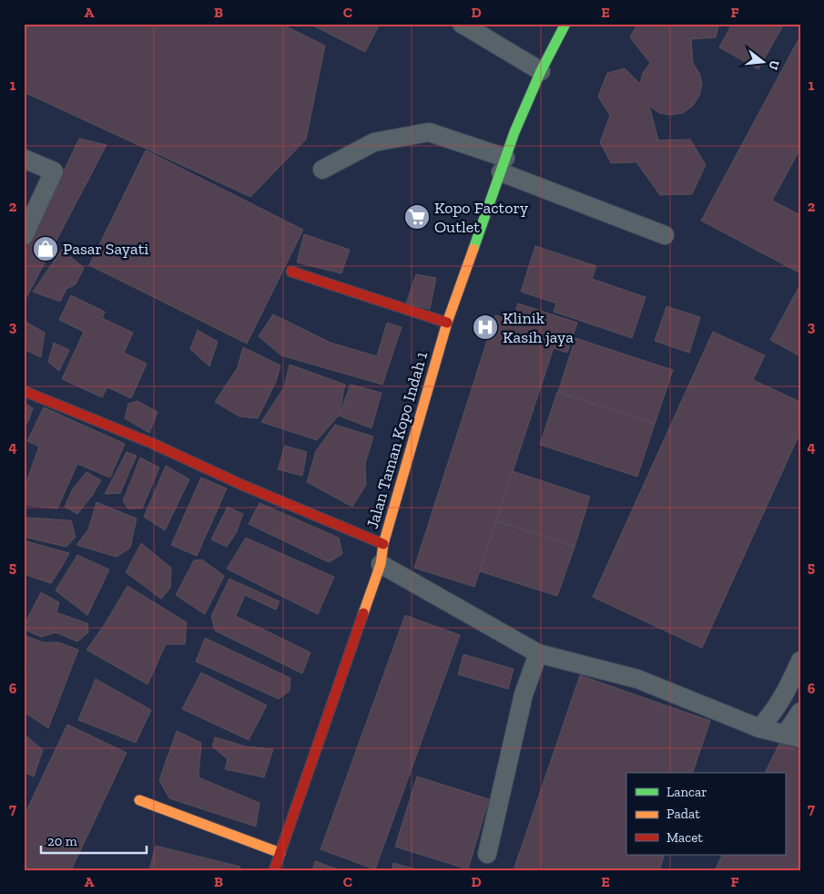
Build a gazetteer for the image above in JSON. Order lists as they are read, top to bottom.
{
  "streets": {
    "main road": ["Jalan Taman Kopo Indah 1"]
  },
  "places": {
    "supermarket": ["Kopo Factory Outlet"],
    "shop": ["Pasar Sayati"],
    "hospital": ["Klinik Kasih jaya"]
  },
  "legend": ["Lancar", "Padat", "Macet"],
  "scale_bar": "20 m",
  "north": "right",
  "grid": {
    "columns": [
      "A",
      "B",
      "C",
      "D",
      "E",
      "F"
    ],
    "rows": [
      "1",
      "2",
      "3",
      "4",
      "5",
      "6",
      "7"
    ]
  }
}
